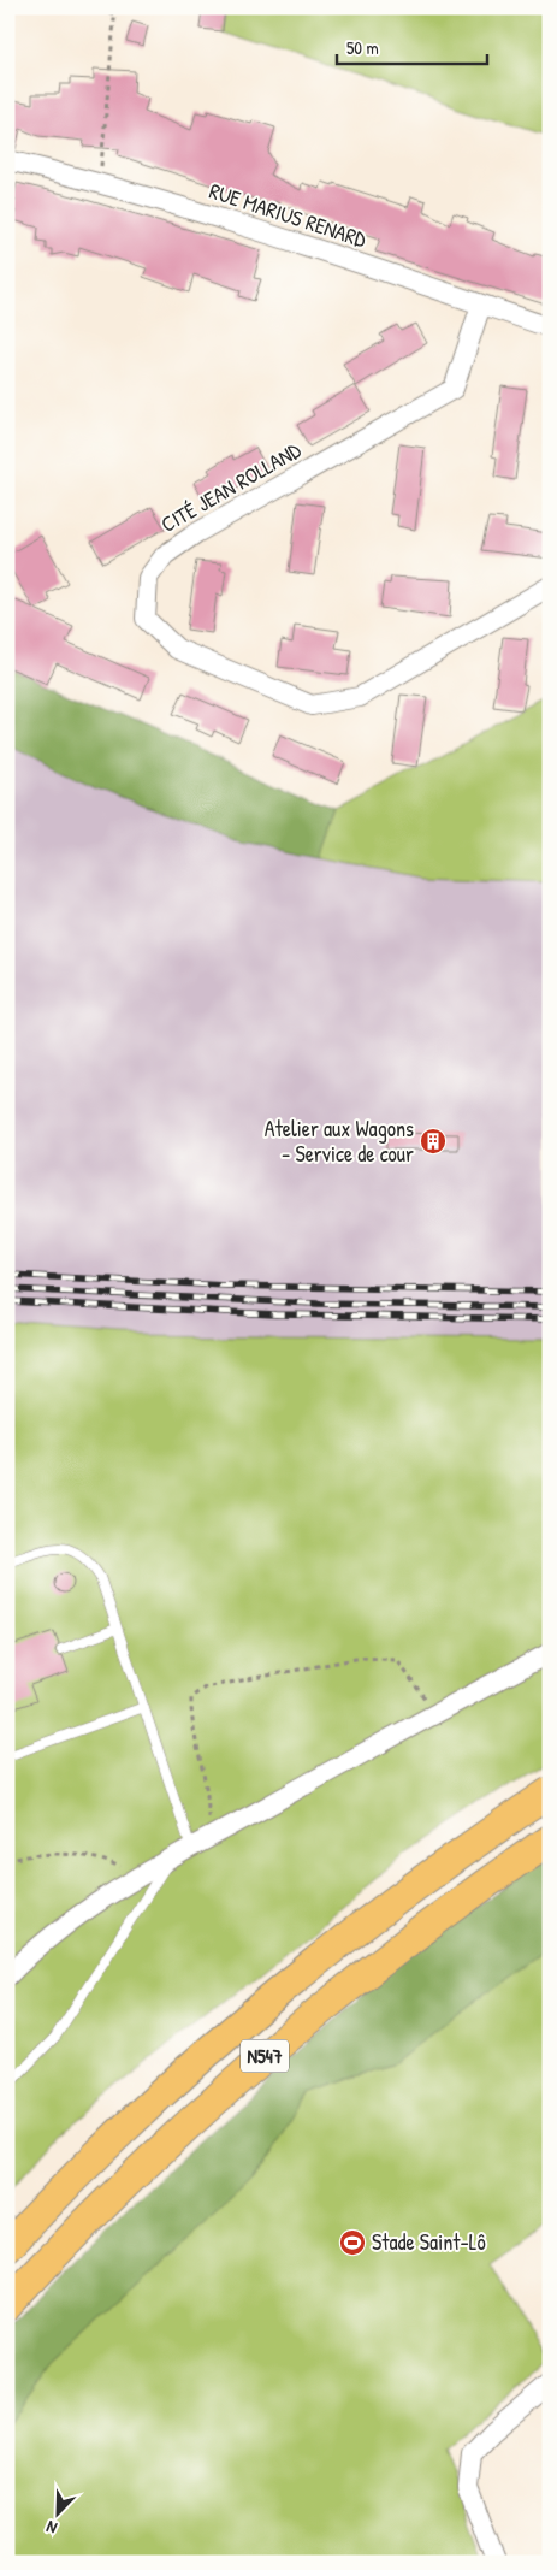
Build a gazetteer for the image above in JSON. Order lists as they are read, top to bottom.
{
  "streets": {
    "main road": ["N547"],
    "street": ["RUE MARIUS RENARD", "CITÉ JEAN ROLLAND"]
  },
  "crossings": [
    ["RUE MARIUS RENARD", "CITÉ JEAN ROLLAND"]
  ],
  "places": {
    "building": ["Atelier aux Wagons - Service de cour"],
    "sports": ["Stade Saint-Lô"]
  },
  "scale_bar": "50 m",
  "north": "bottom left"
}
